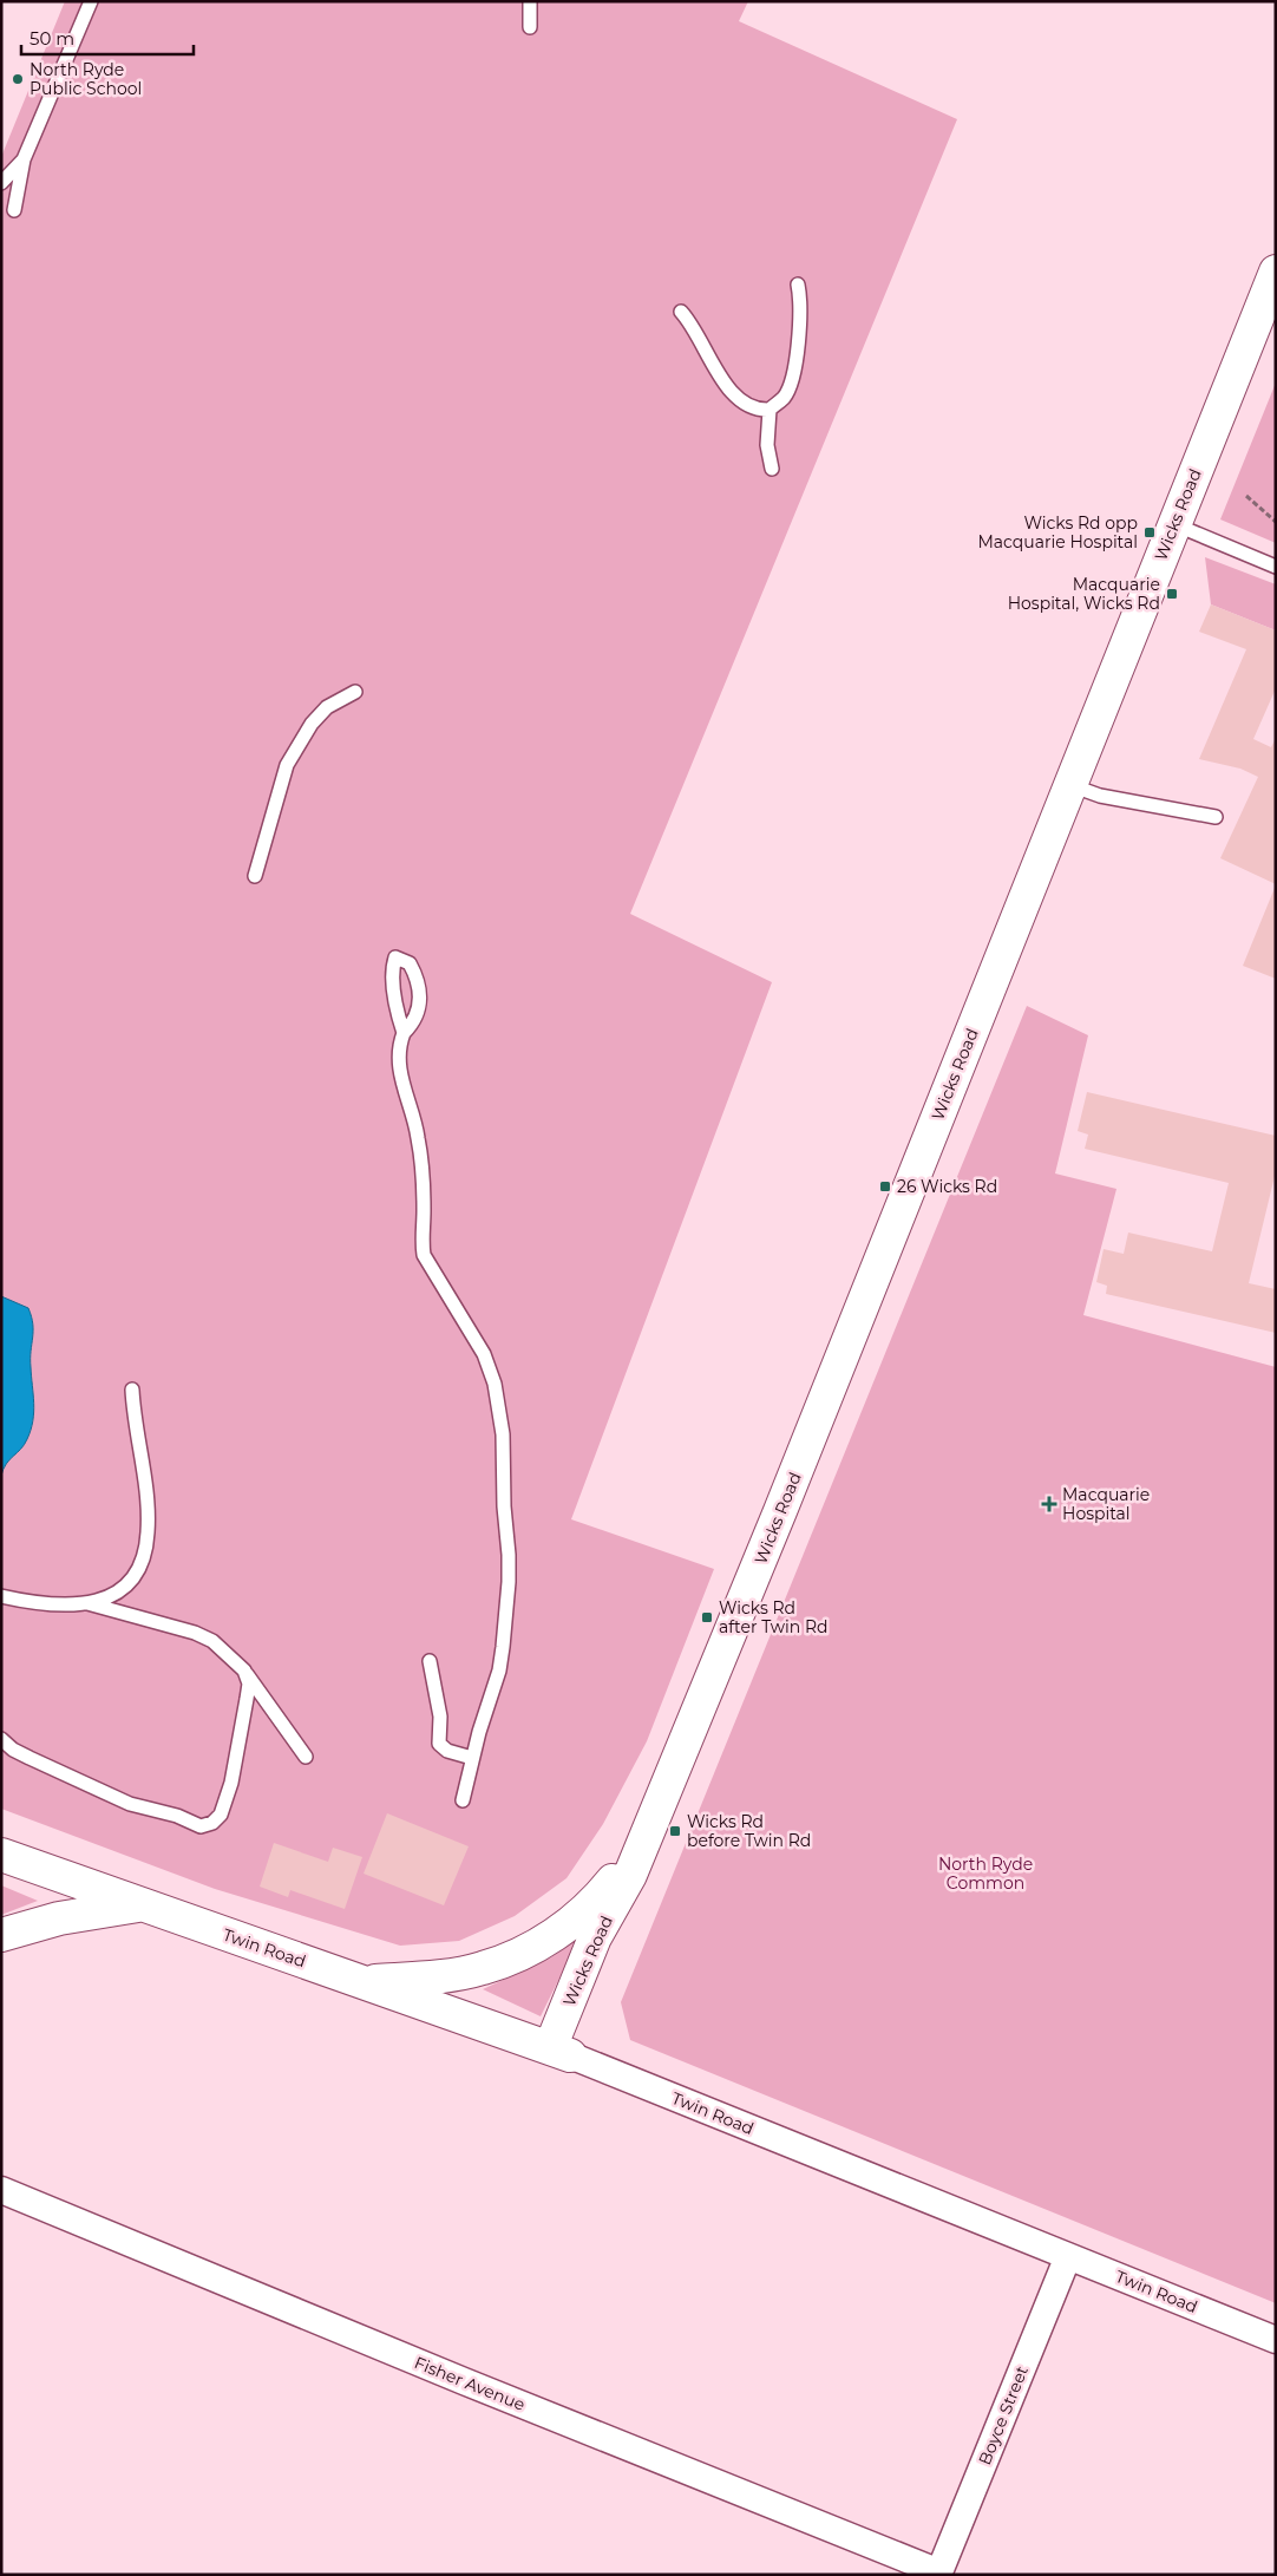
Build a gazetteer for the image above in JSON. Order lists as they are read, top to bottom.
{
  "streets": {
    "main road": ["Wicks Road", "Twin Road"],
    "street": ["Fisher Avenue", "Boyce Street"]
  },
  "crossings": [
    ["Wicks Road", "Twin Road"],
    ["Twin Road", "Boyce Street"],
    ["Fisher Avenue", "Boyce Street"]
  ],
  "parks": ["North Ryde Common"],
  "places": {
    "other": ["North Ryde Public School"],
    "transit": [
      "Wicks Rd opp Macquarie Hospital",
      "Macquarie Hospital, Wicks Rd",
      "26 Wicks Rd",
      "Wicks Rd after Twin Rd",
      "Wicks Rd before Twin Rd"
    ],
    "health": ["Macquarie Hospital"]
  },
  "scale_bar": "50 m"
}
